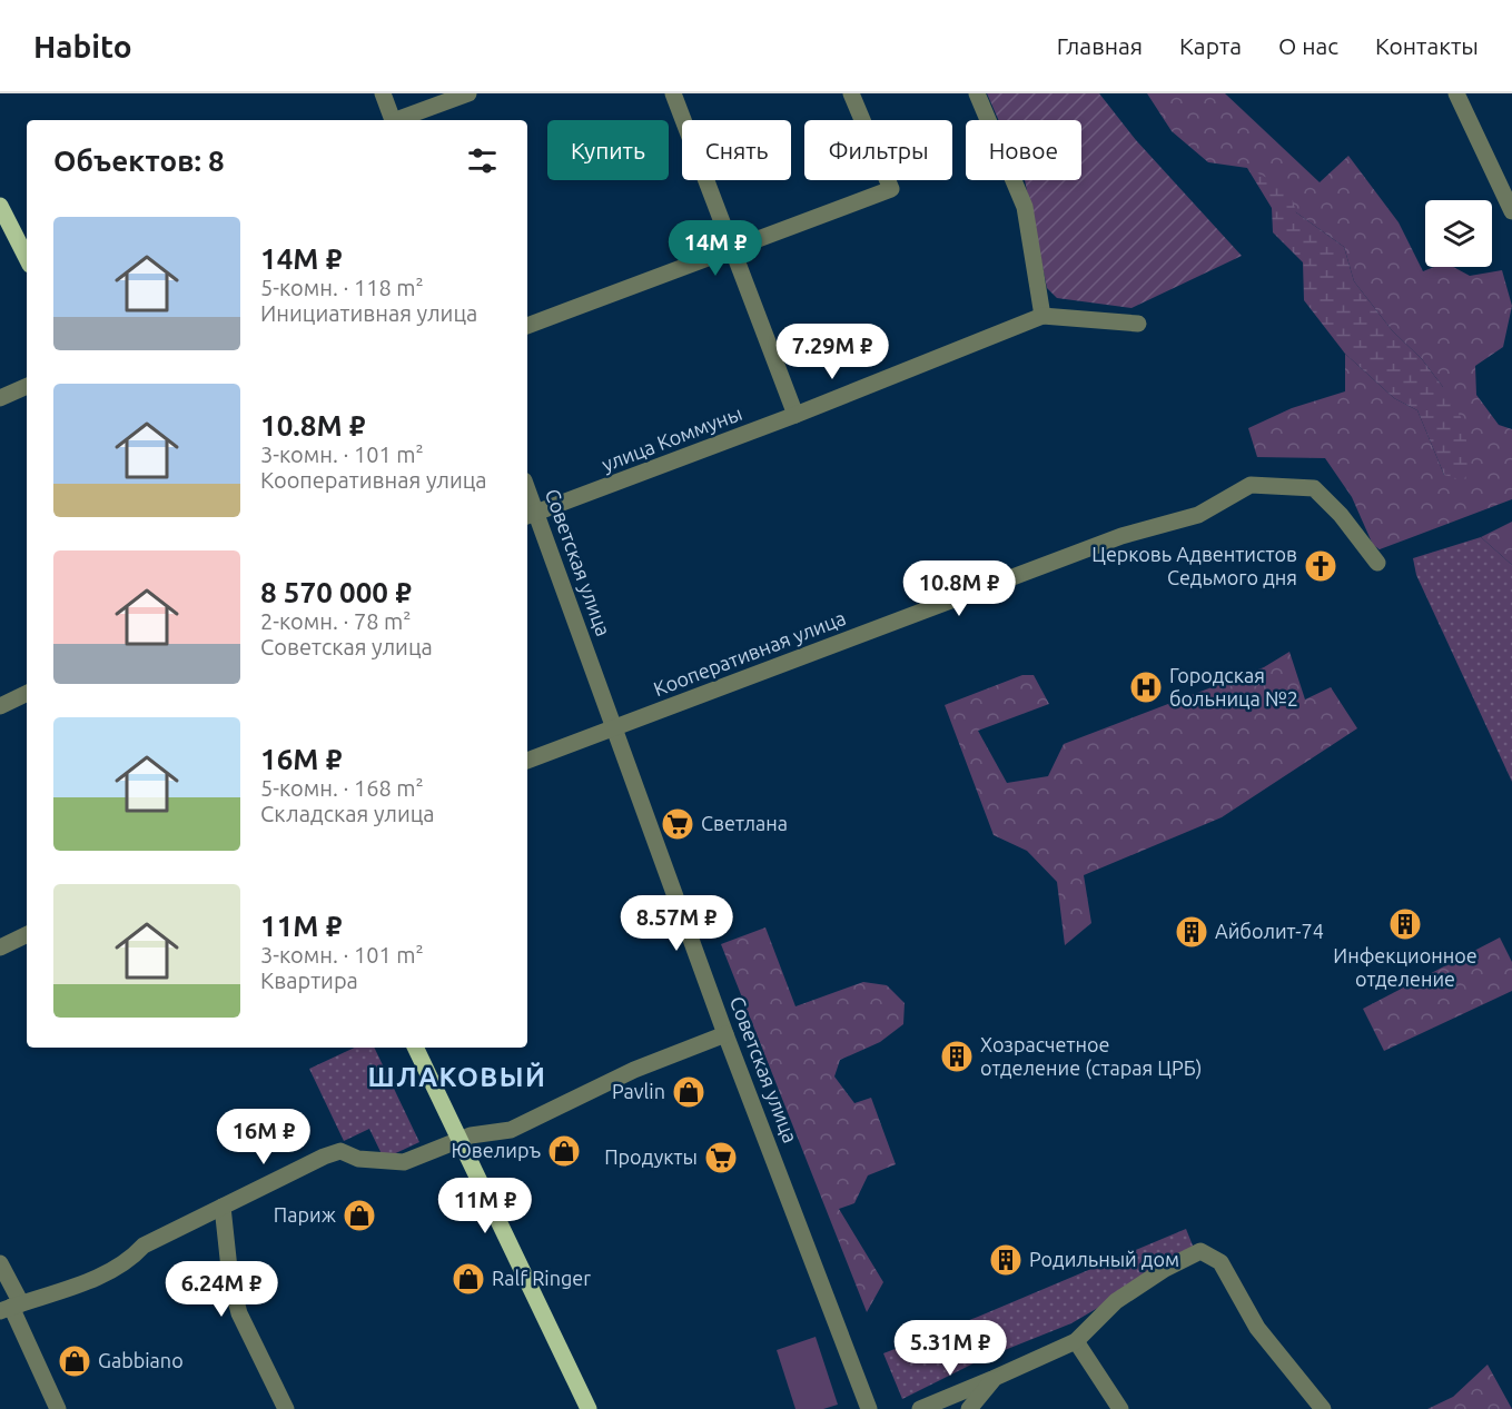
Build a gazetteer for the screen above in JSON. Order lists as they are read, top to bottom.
{
  "streets": {
    "street": ["улица Коммуны", "Советская улица", "Кооперативная улица"]
  },
  "crossings": [
    ["улица Коммуны", "Советская улица"],
    ["Советская улица", "Кооперативная улица"]
  ],
  "districts": ["ШЛАКОВЫЙ"],
  "places": {
    "church": ["Церковь Адвентистов Седьмого дня"],
    "hospital": ["Городская больница №2"],
    "supermarket": ["Светлана", "Продукты"],
    "building": [
      "Инфекционное отделение",
      "Айболит-74",
      "Хозрасчетное отделение (старая ЦРБ)",
      "Родильный дом"
    ],
    "shop": [
      "Pavlin",
      "Ювелиръ",
      "Париж",
      "Ralf Ringer",
      "Gabbiano"
    ]
  },
  "page": {
    "header": "Habito",
    "nav": [
      "Главная",
      "Карта",
      "О нас",
      "Контакты"
    ],
    "chip": [
      "Купить",
      "Снять",
      "Фильтры",
      "Новое"
    ],
    "heading": "Объектов: 8",
    "list": [
      {
        "name": "14M ₽",
        "note": "5-комн. · 118 m² · Инициативная улица"
      },
      {
        "name": "10.8M ₽",
        "note": "3-комн. · 101 m² · Кооперативная улица"
      },
      {
        "name": "8 570 000 ₽",
        "note": "2-комн. · 78 m² · Советская улица"
      },
      {
        "name": "16M ₽",
        "note": "5-комн. · 168 m² · Складская улица"
      },
      {
        "name": "11M ₽",
        "note": "3-комн. · 101 m² · Квартира"
      }
    ],
    "price": [
      "14M ₽",
      "7.29M ₽",
      "10.8M ₽",
      "8.57M ₽",
      "16M ₽",
      "11M ₽",
      "6.24M ₽",
      "5.31M ₽"
    ]
  }
}
